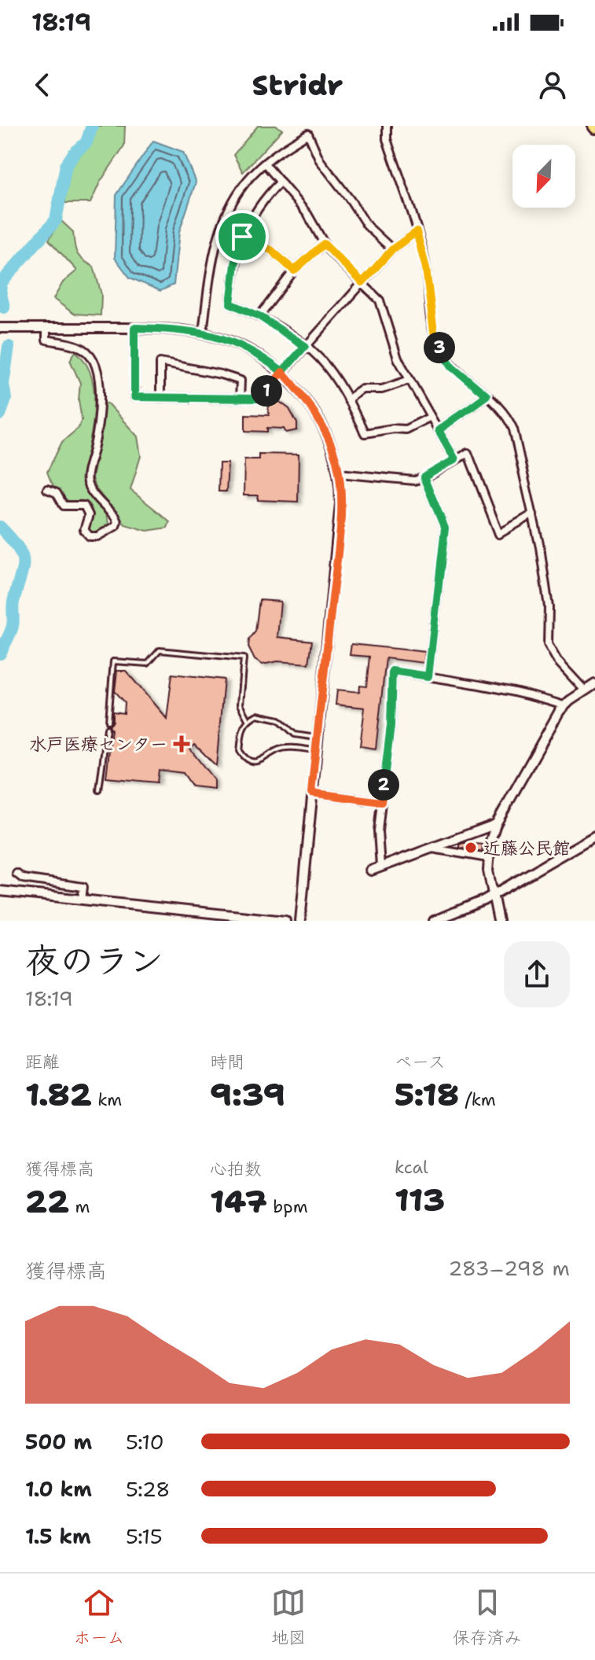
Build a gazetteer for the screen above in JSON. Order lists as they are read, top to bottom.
{
  "places": {
    "health": ["水戸医療センター"],
    "other": ["近藤公民館"]
  },
  "north": "bottom left",
  "page": {
    "status": "18:19",
    "header": "Stridr",
    "pins": ["3", "1", "2"],
    "heading": ["夜のラン", "18:19"],
    "stats": [
      ["距離", "1.82 km"],
      ["時間", "9:39"],
      ["ペース", "5:18 /km"],
      ["獲得標高", "22 m"],
      ["心拍数", "147 bpm"],
      ["kcal", "113"]
    ],
    "chart": ["獲得標高", "283–298 m"],
    "list": [
      {
        "name": "500 m",
        "note": "5:10"
      },
      {
        "name": "1.0 km",
        "note": "5:28"
      },
      {
        "name": "1.5 km",
        "note": "5:15"
      }
    ],
    "tabs": ["ホーム", "地図", "保存済み"]
  }
}
